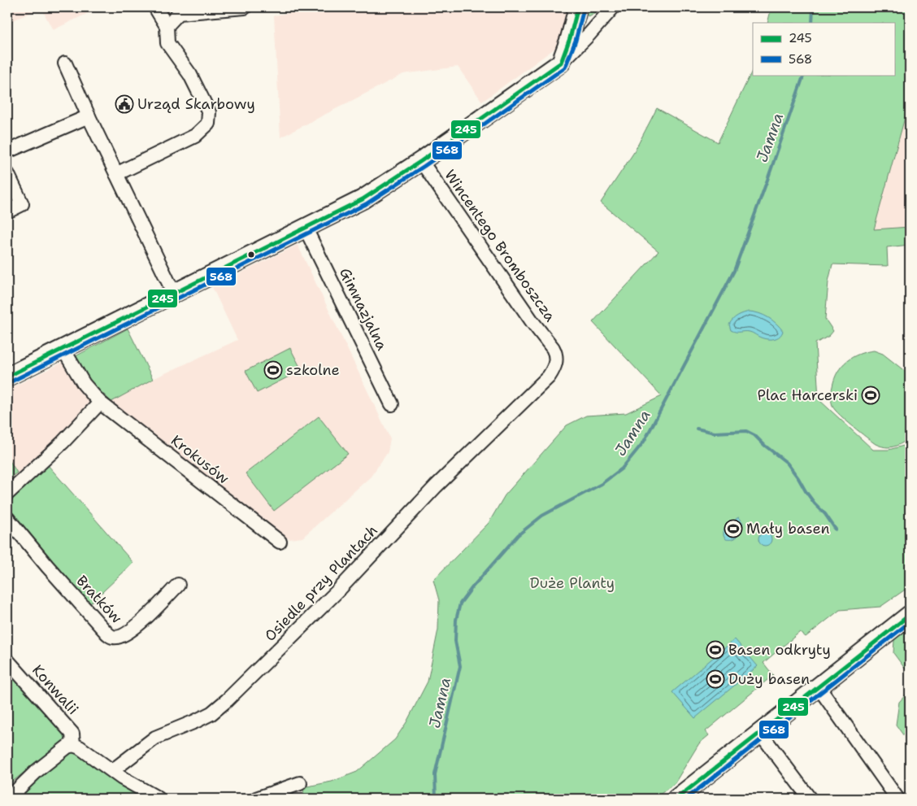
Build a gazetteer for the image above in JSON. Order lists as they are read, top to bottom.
{
  "streets": {
    "street": [
      "Wincentego Bromboszcza",
      "Gimnazjalna",
      "Krokusów",
      "Osiedle przy Plantach",
      "Bratków",
      "Konwalii"
    ]
  },
  "crossings": [
    ["Wincentego Bromboszcza", "Osiedle przy Plantach"]
  ],
  "water": ["Jamna"],
  "parks": ["Duże Planty"],
  "places": {
    "public building": ["Urząd Skarbowy"],
    "sports": [
      "szkolne",
      "Plac Harcerski",
      "Mały basen",
      "Basen odkryty",
      "Duży basen"
    ]
  },
  "lines": ["transit line 245", "transit line 568"],
  "legend": ["245", "568"]
}
